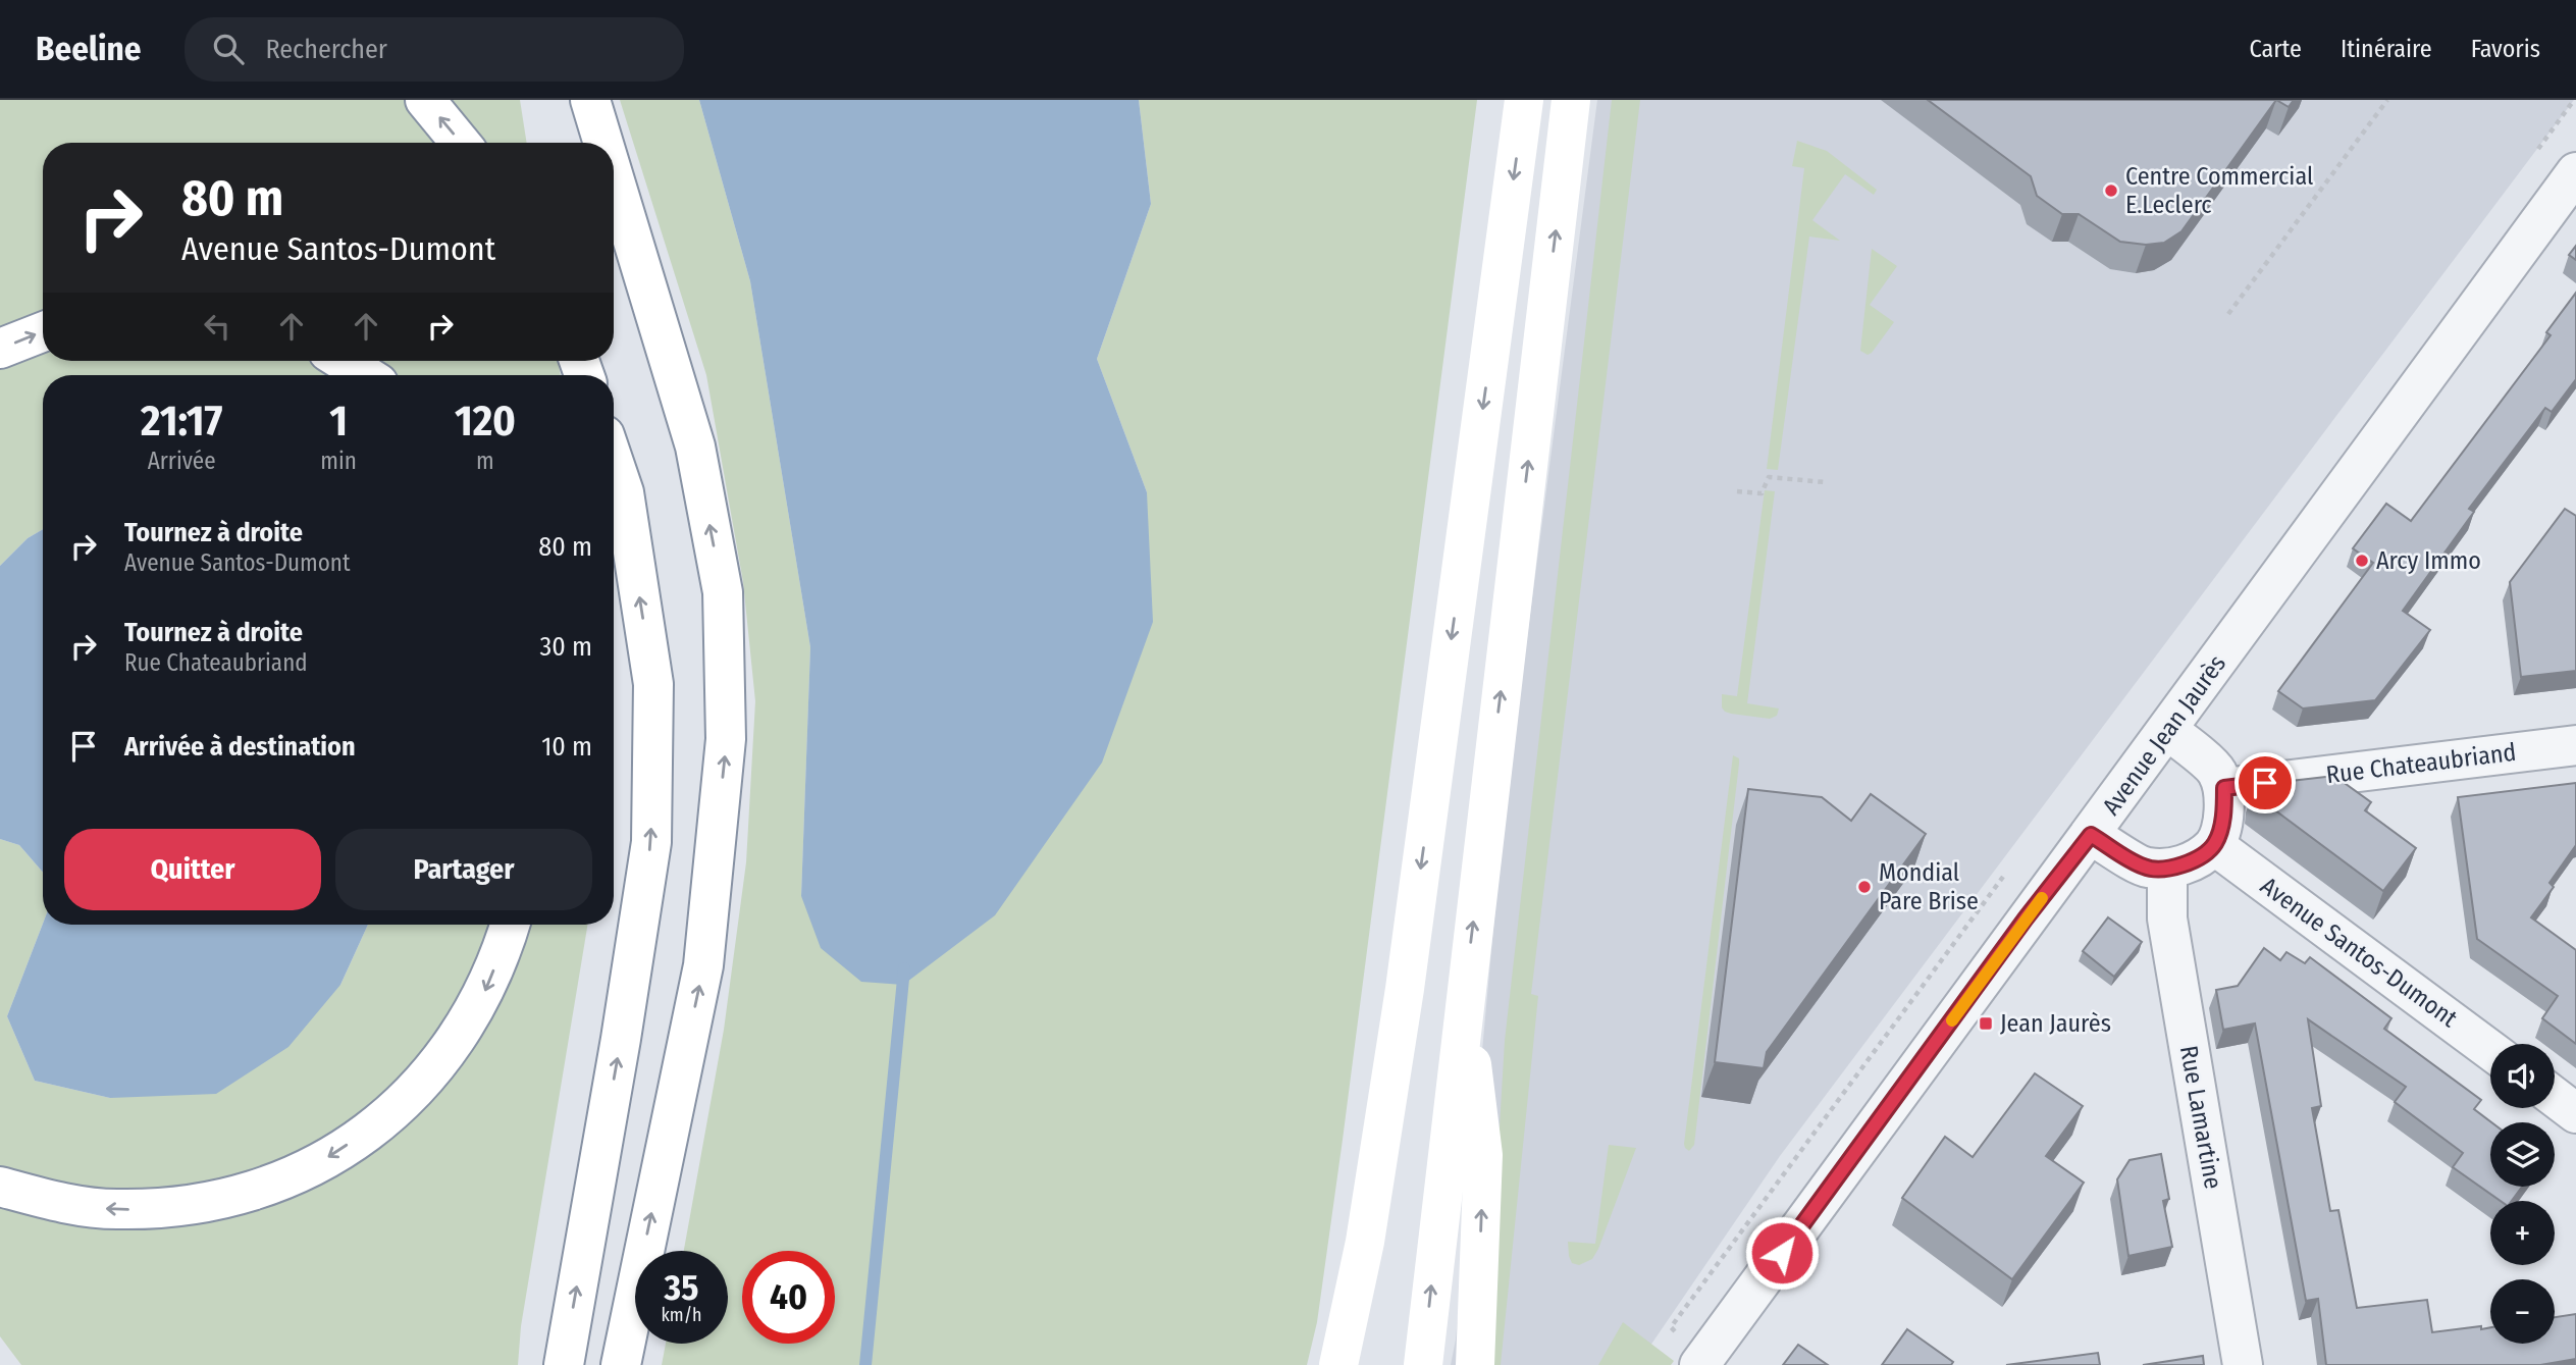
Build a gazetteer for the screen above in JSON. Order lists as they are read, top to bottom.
{
  "streets": {
    "street": [
      "Avenue Jean Jaurès",
      "Rue Chateaubriand",
      "Avenue Santos-Dumont",
      "Rue Lamartine"
    ]
  },
  "places": {
    "other": ["Centre Commercial E.Leclerc", "Arcy Immo", "Mondial Pare Brise"],
    "transit": ["Jean Jaurès"]
  },
  "page": {
    "header": "Beeline",
    "search": "Rechercher",
    "nav": ["Carte", "Itinéraire", "Favoris"],
    "turn": ["80 m", "Avenue Santos-Dumont"],
    "eta": [
      "21:17",
      "Arrivée",
      "1",
      "min",
      "120",
      "m"
    ],
    "list": [
      {
        "name": "Tournez à droite",
        "note": "Avenue Santos-Dumont",
        "value": "80 m"
      },
      {
        "name": "Tournez à droite",
        "note": "Rue Chateaubriand",
        "value": "30 m"
      },
      {
        "name": "Arrivée à destination",
        "value": "10 m"
      }
    ],
    "buttons": ["Quitter", "Partager"],
    "map_buttons": ["+", "−"],
    "speed": "35 km/h",
    "limit": "40"
  }
}
